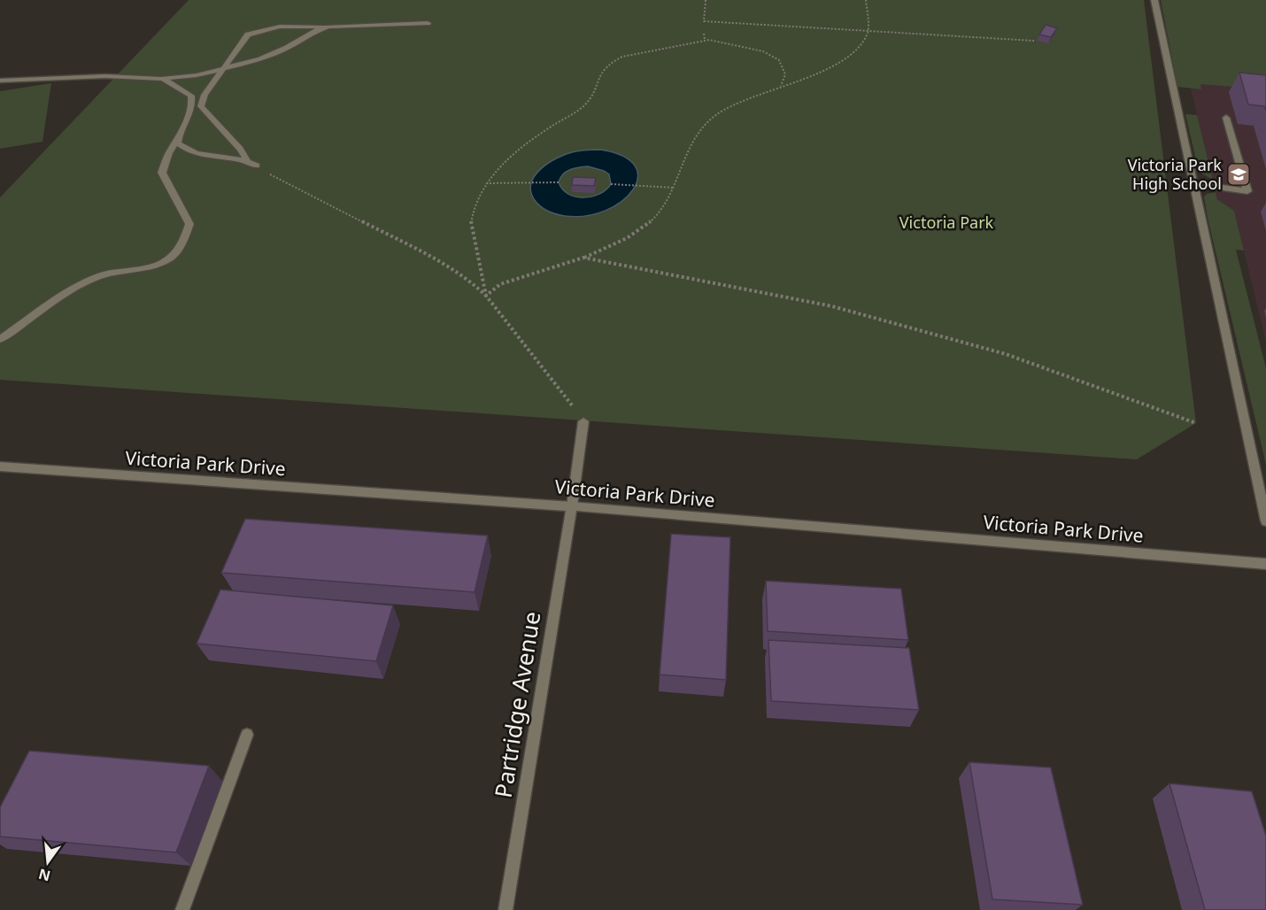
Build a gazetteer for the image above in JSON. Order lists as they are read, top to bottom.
{
  "streets": {
    "street": ["Victoria Park Drive", "Partridge Avenue"]
  },
  "crossings": [
    ["Victoria Park Drive", "Partridge Avenue"]
  ],
  "parks": ["Victoria Park"],
  "places": {
    "school or university": ["Victoria Park High School"]
  },
  "north": "bottom"
}
